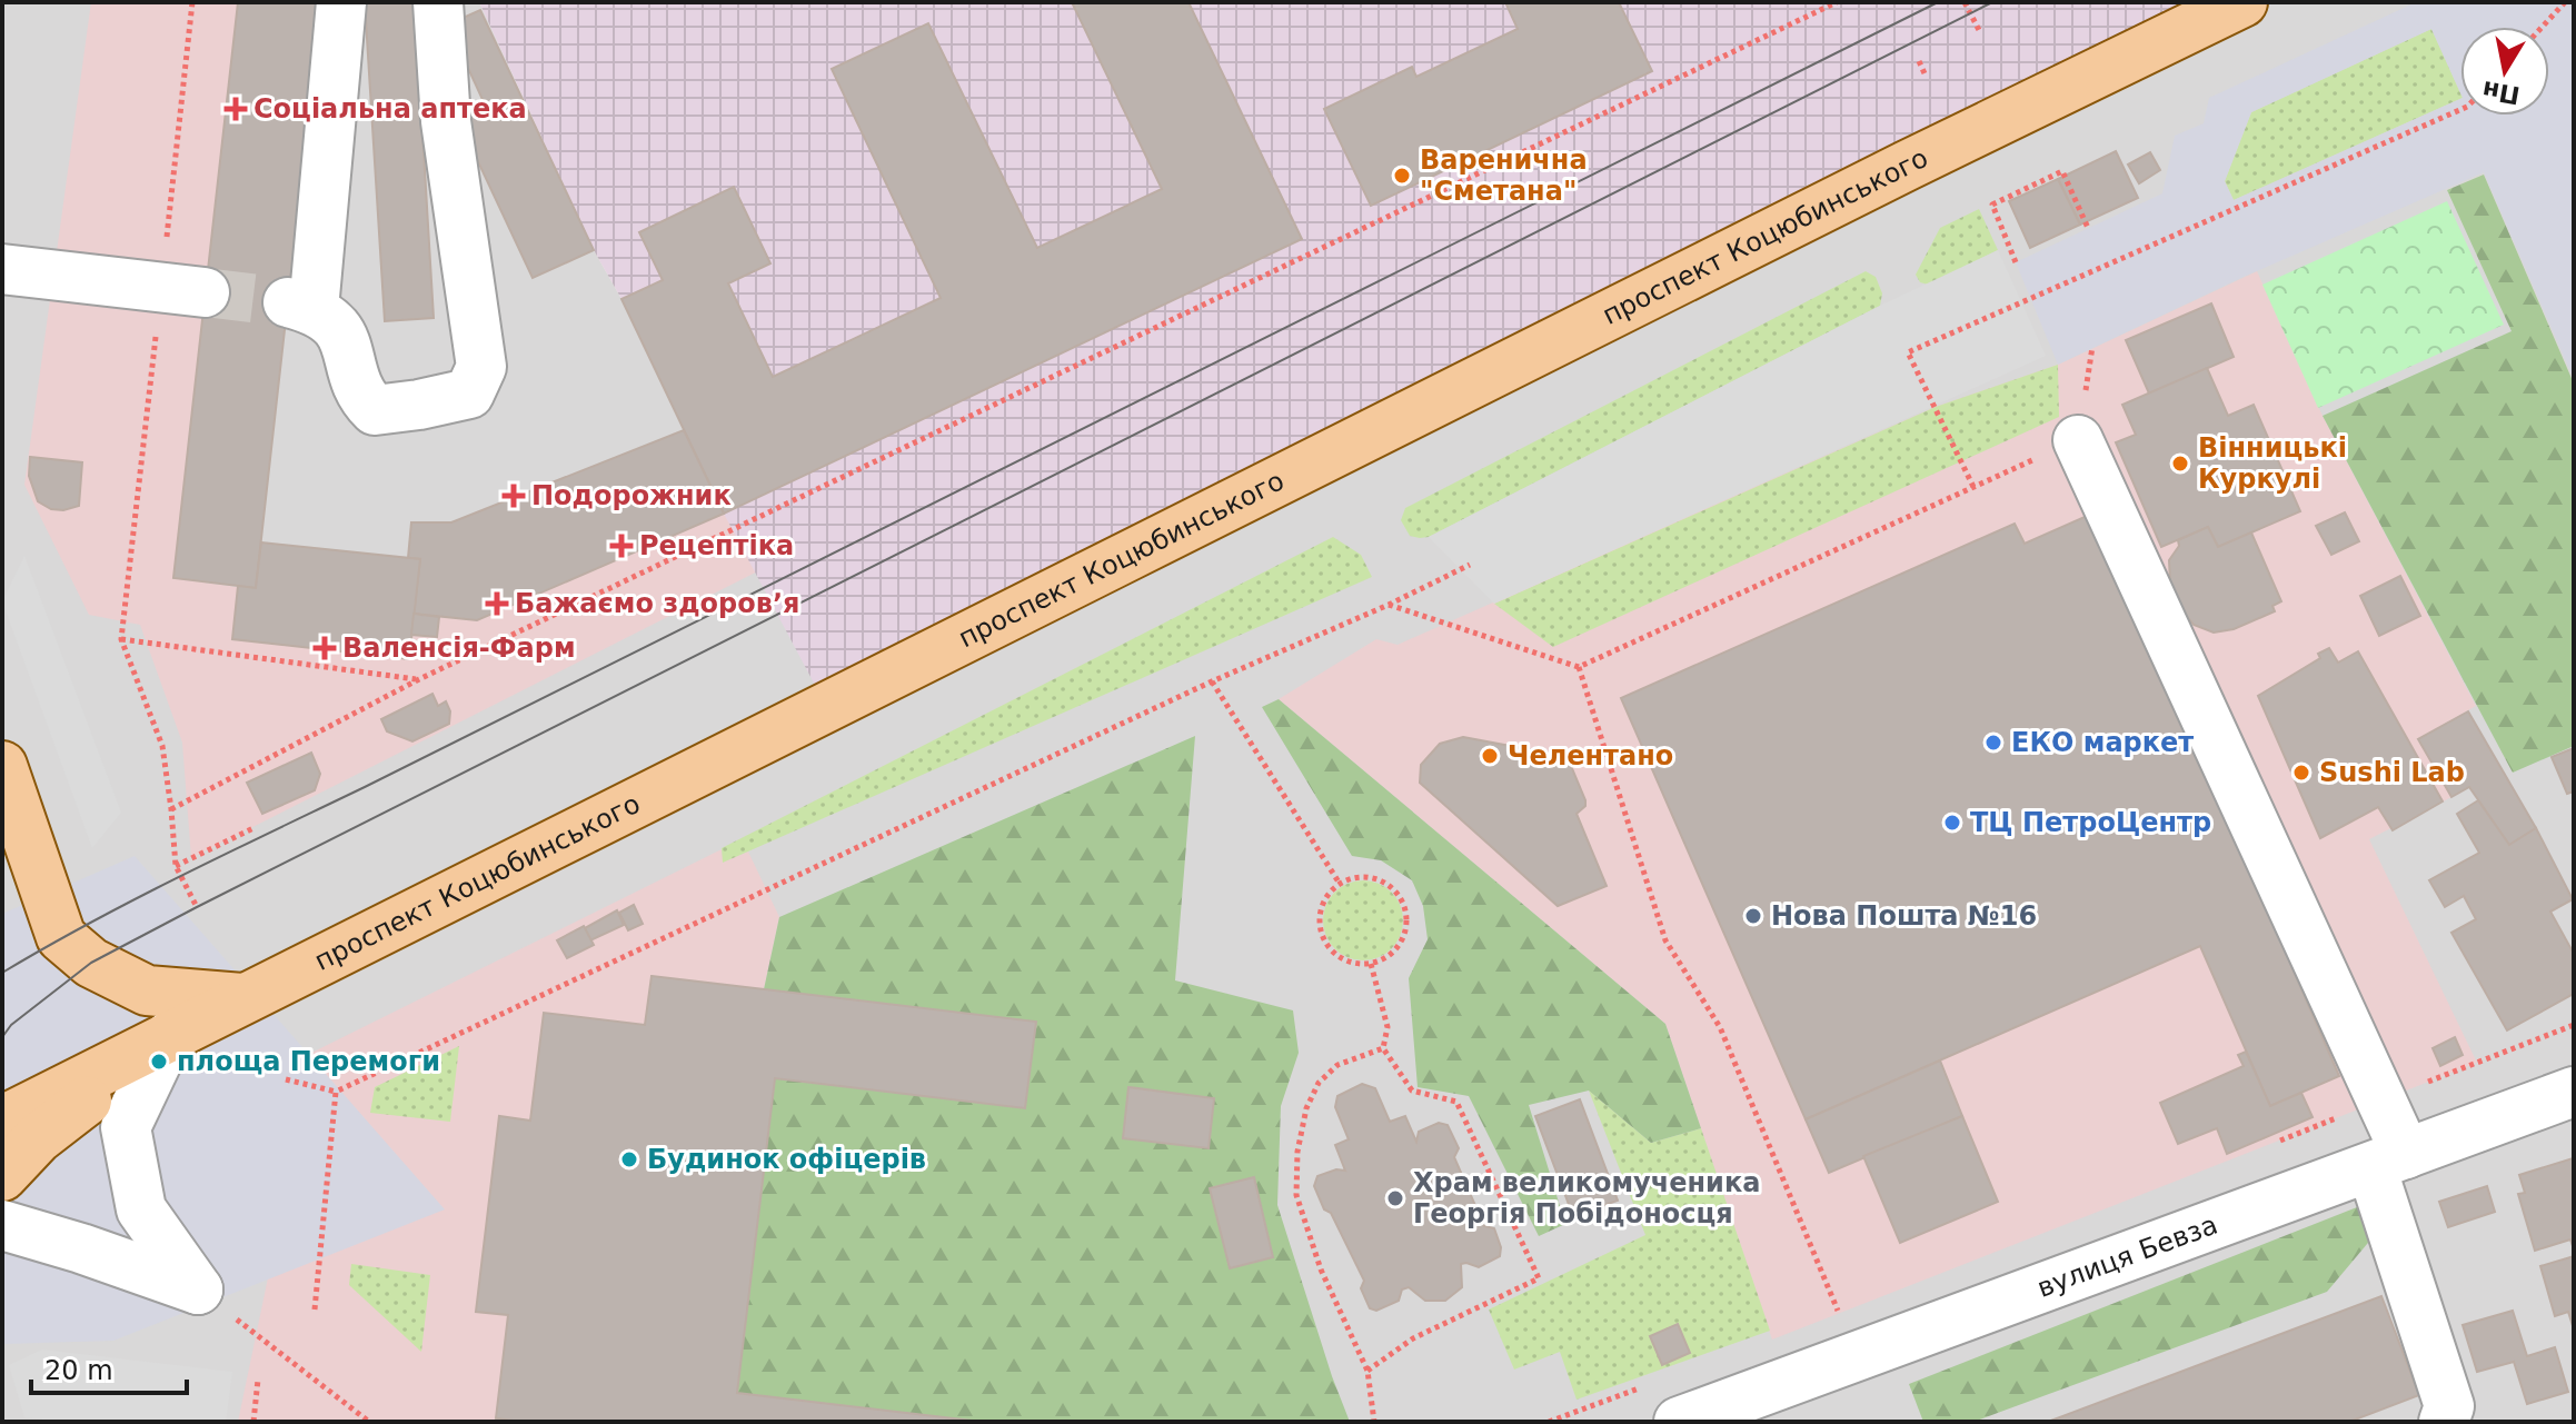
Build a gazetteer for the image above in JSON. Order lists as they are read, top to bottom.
{
  "streets": {
    "main road": ["проспект Коцюбинського"],
    "street": ["вулиця Бевза"]
  },
  "places": {
    "health": [
      "Соціальна аптека",
      "Подорожник",
      "Рецептіка",
      "Бажаємо здоровʼя",
      "Валенсія-Фарм"
    ],
    "other": [
      "Варенична \"Сметана\"",
      "Вінницькі Куркулі",
      "ЕКО маркет",
      "Челентано",
      "Sushi Lab",
      "ТЦ ПетроЦентр",
      "Нова Пошта №16",
      "площа Перемоги",
      "Будинок офіцерів",
      "Храм великомученика Георгія Побідоносця"
    ]
  },
  "scale_bar": "20 m",
  "north": "bottom"
}
